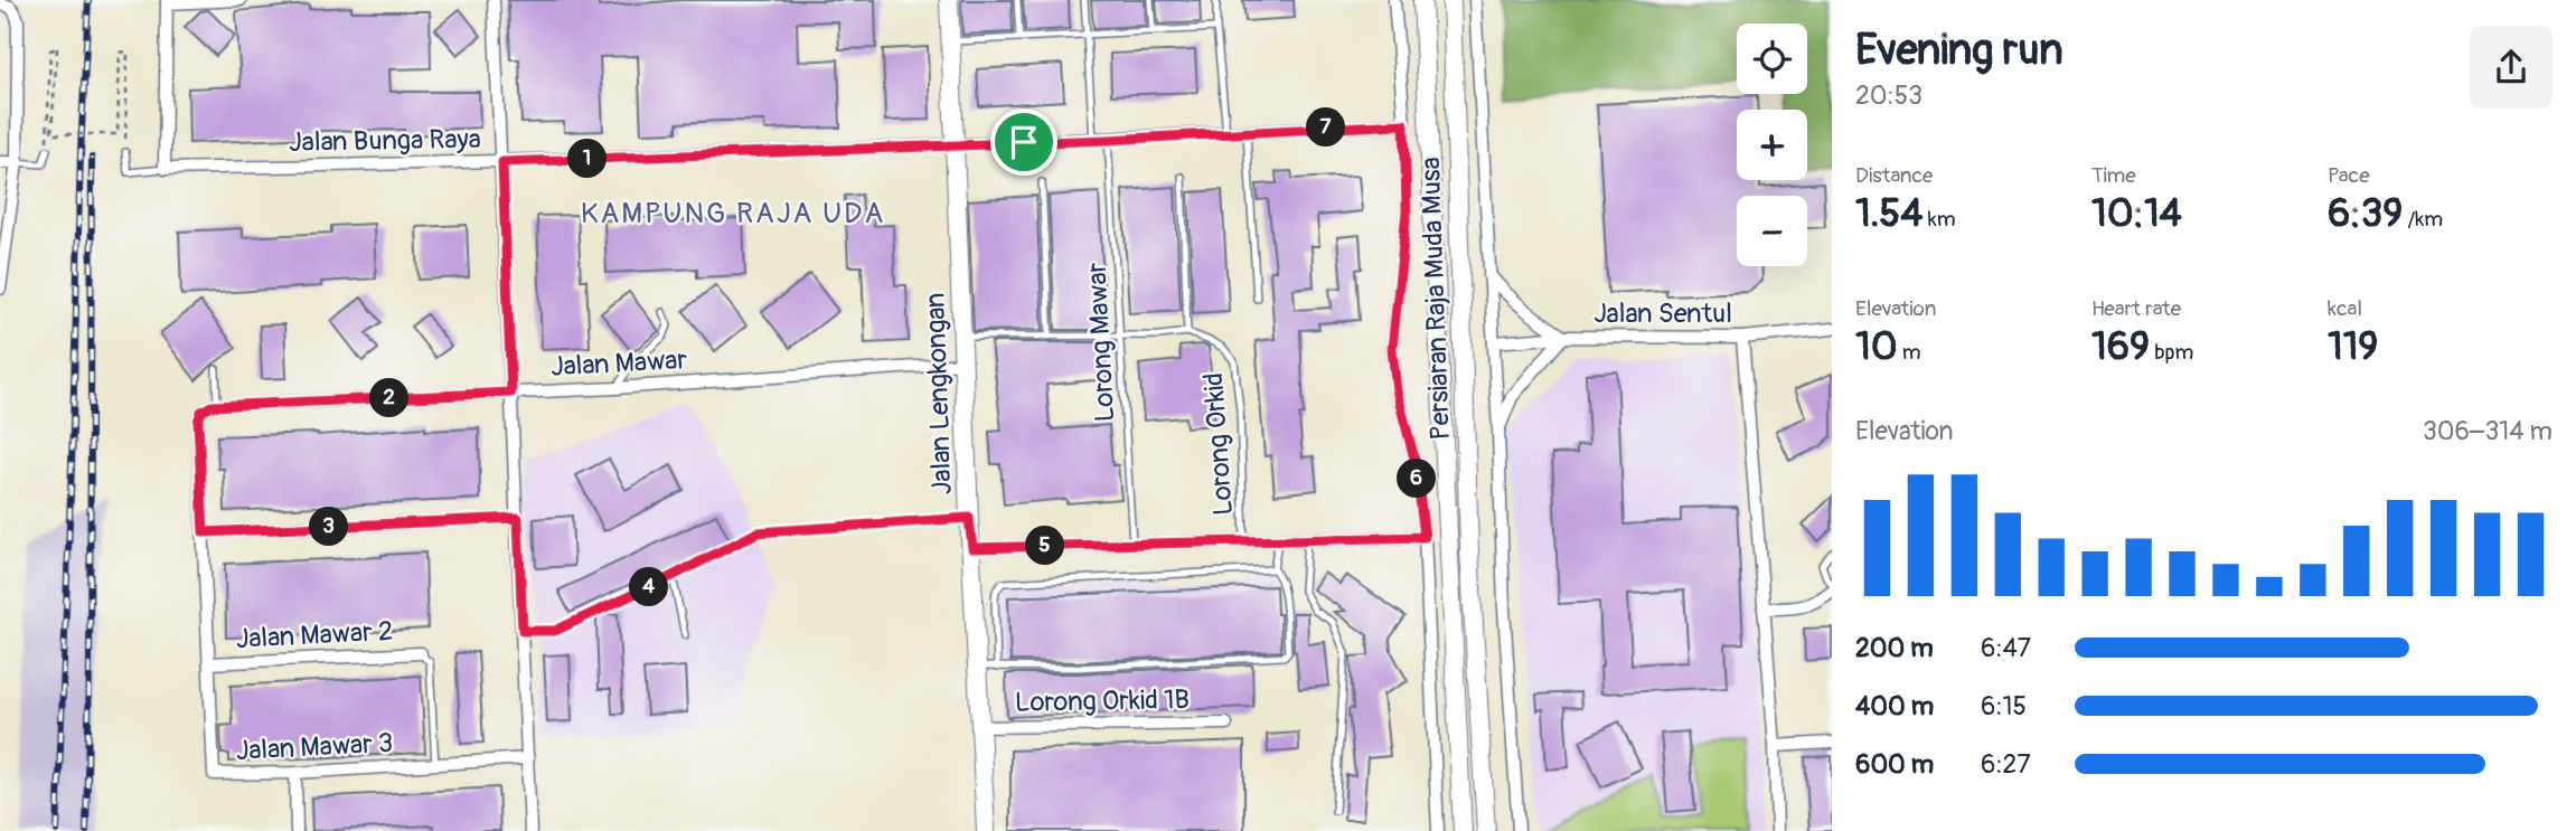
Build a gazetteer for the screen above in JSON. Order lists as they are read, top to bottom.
{
  "streets": {
    "main road": ["Persiaran Raja Muda Musa", "Jalan Lengkongan"],
    "street": [
      "Jalan Bunga Raya",
      "Jalan Sentul",
      "Jalan Mawar",
      "Jalan Mawar 2",
      "Lorong Orkid 1B",
      "Jalan Mawar 3"
    ],
    "lane": ["Lorong Mawar", "Lorong Orkid"]
  },
  "crossings": [
    ["Jalan Bunga Raya", "Lorong Mawar"],
    ["Jalan Bunga Raya", "Jalan Lengkongan"],
    ["Jalan Mawar", "Jalan Lengkongan"],
    ["Jalan Lengkongan", "Lorong Orkid 1B"],
    ["Jalan Mawar 2", "Jalan Mawar 3"]
  ],
  "districts": ["KAMPUNG RAJA UDA"],
  "page": {
    "heading": ["Evening run", "20:53"],
    "map_buttons": ["+", "−"],
    "pins": [
      "7",
      "1",
      "2",
      "6",
      "3",
      "5",
      "4"
    ],
    "stats": [
      ["Distance", "1.54 km"],
      ["Time", "10:14"],
      ["Pace", "6:39 /km"],
      ["Elevation", "10 m"],
      ["Heart rate", "169 bpm"],
      ["kcal", "119"]
    ],
    "chart": ["Elevation", "306–314 m"],
    "list": [
      {
        "name": "200 m",
        "note": "6:47"
      },
      {
        "name": "400 m",
        "note": "6:15"
      },
      {
        "name": "600 m",
        "note": "6:27"
      }
    ]
  }
}
